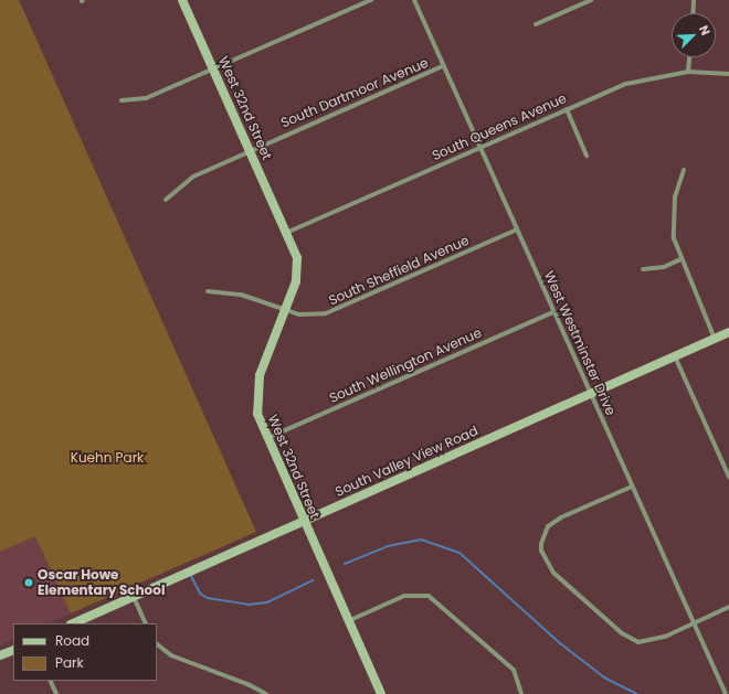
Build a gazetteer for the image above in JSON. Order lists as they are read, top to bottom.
{
  "streets": {
    "street": [
      "South Dartmoor Avenue",
      "West 32nd Street",
      "South Queens Avenue",
      "South Sheffield Avenue",
      "West Westminster Drive",
      "South Wellington Avenue",
      "South Valley View Road"
    ]
  },
  "crossings": [
    ["South Dartmoor Avenue", "West 32nd Street"],
    ["South Dartmoor Avenue", "West Westminster Drive"],
    ["West 32nd Street", "South Queens Avenue"],
    ["West 32nd Street", "South Sheffield Avenue"],
    ["West 32nd Street", "South Wellington Avenue"],
    ["West 32nd Street", "South Valley View Road"],
    ["South Queens Avenue", "West Westminster Drive"],
    ["South Sheffield Avenue", "West Westminster Drive"],
    ["West Westminster Drive", "South Wellington Avenue"],
    ["West Westminster Drive", "South Valley View Road"]
  ],
  "parks": ["Kuehn Park"],
  "places": ["Oscar Howe Elementary School"],
  "legend": ["Road", "Park"],
  "north": "top right"
}
